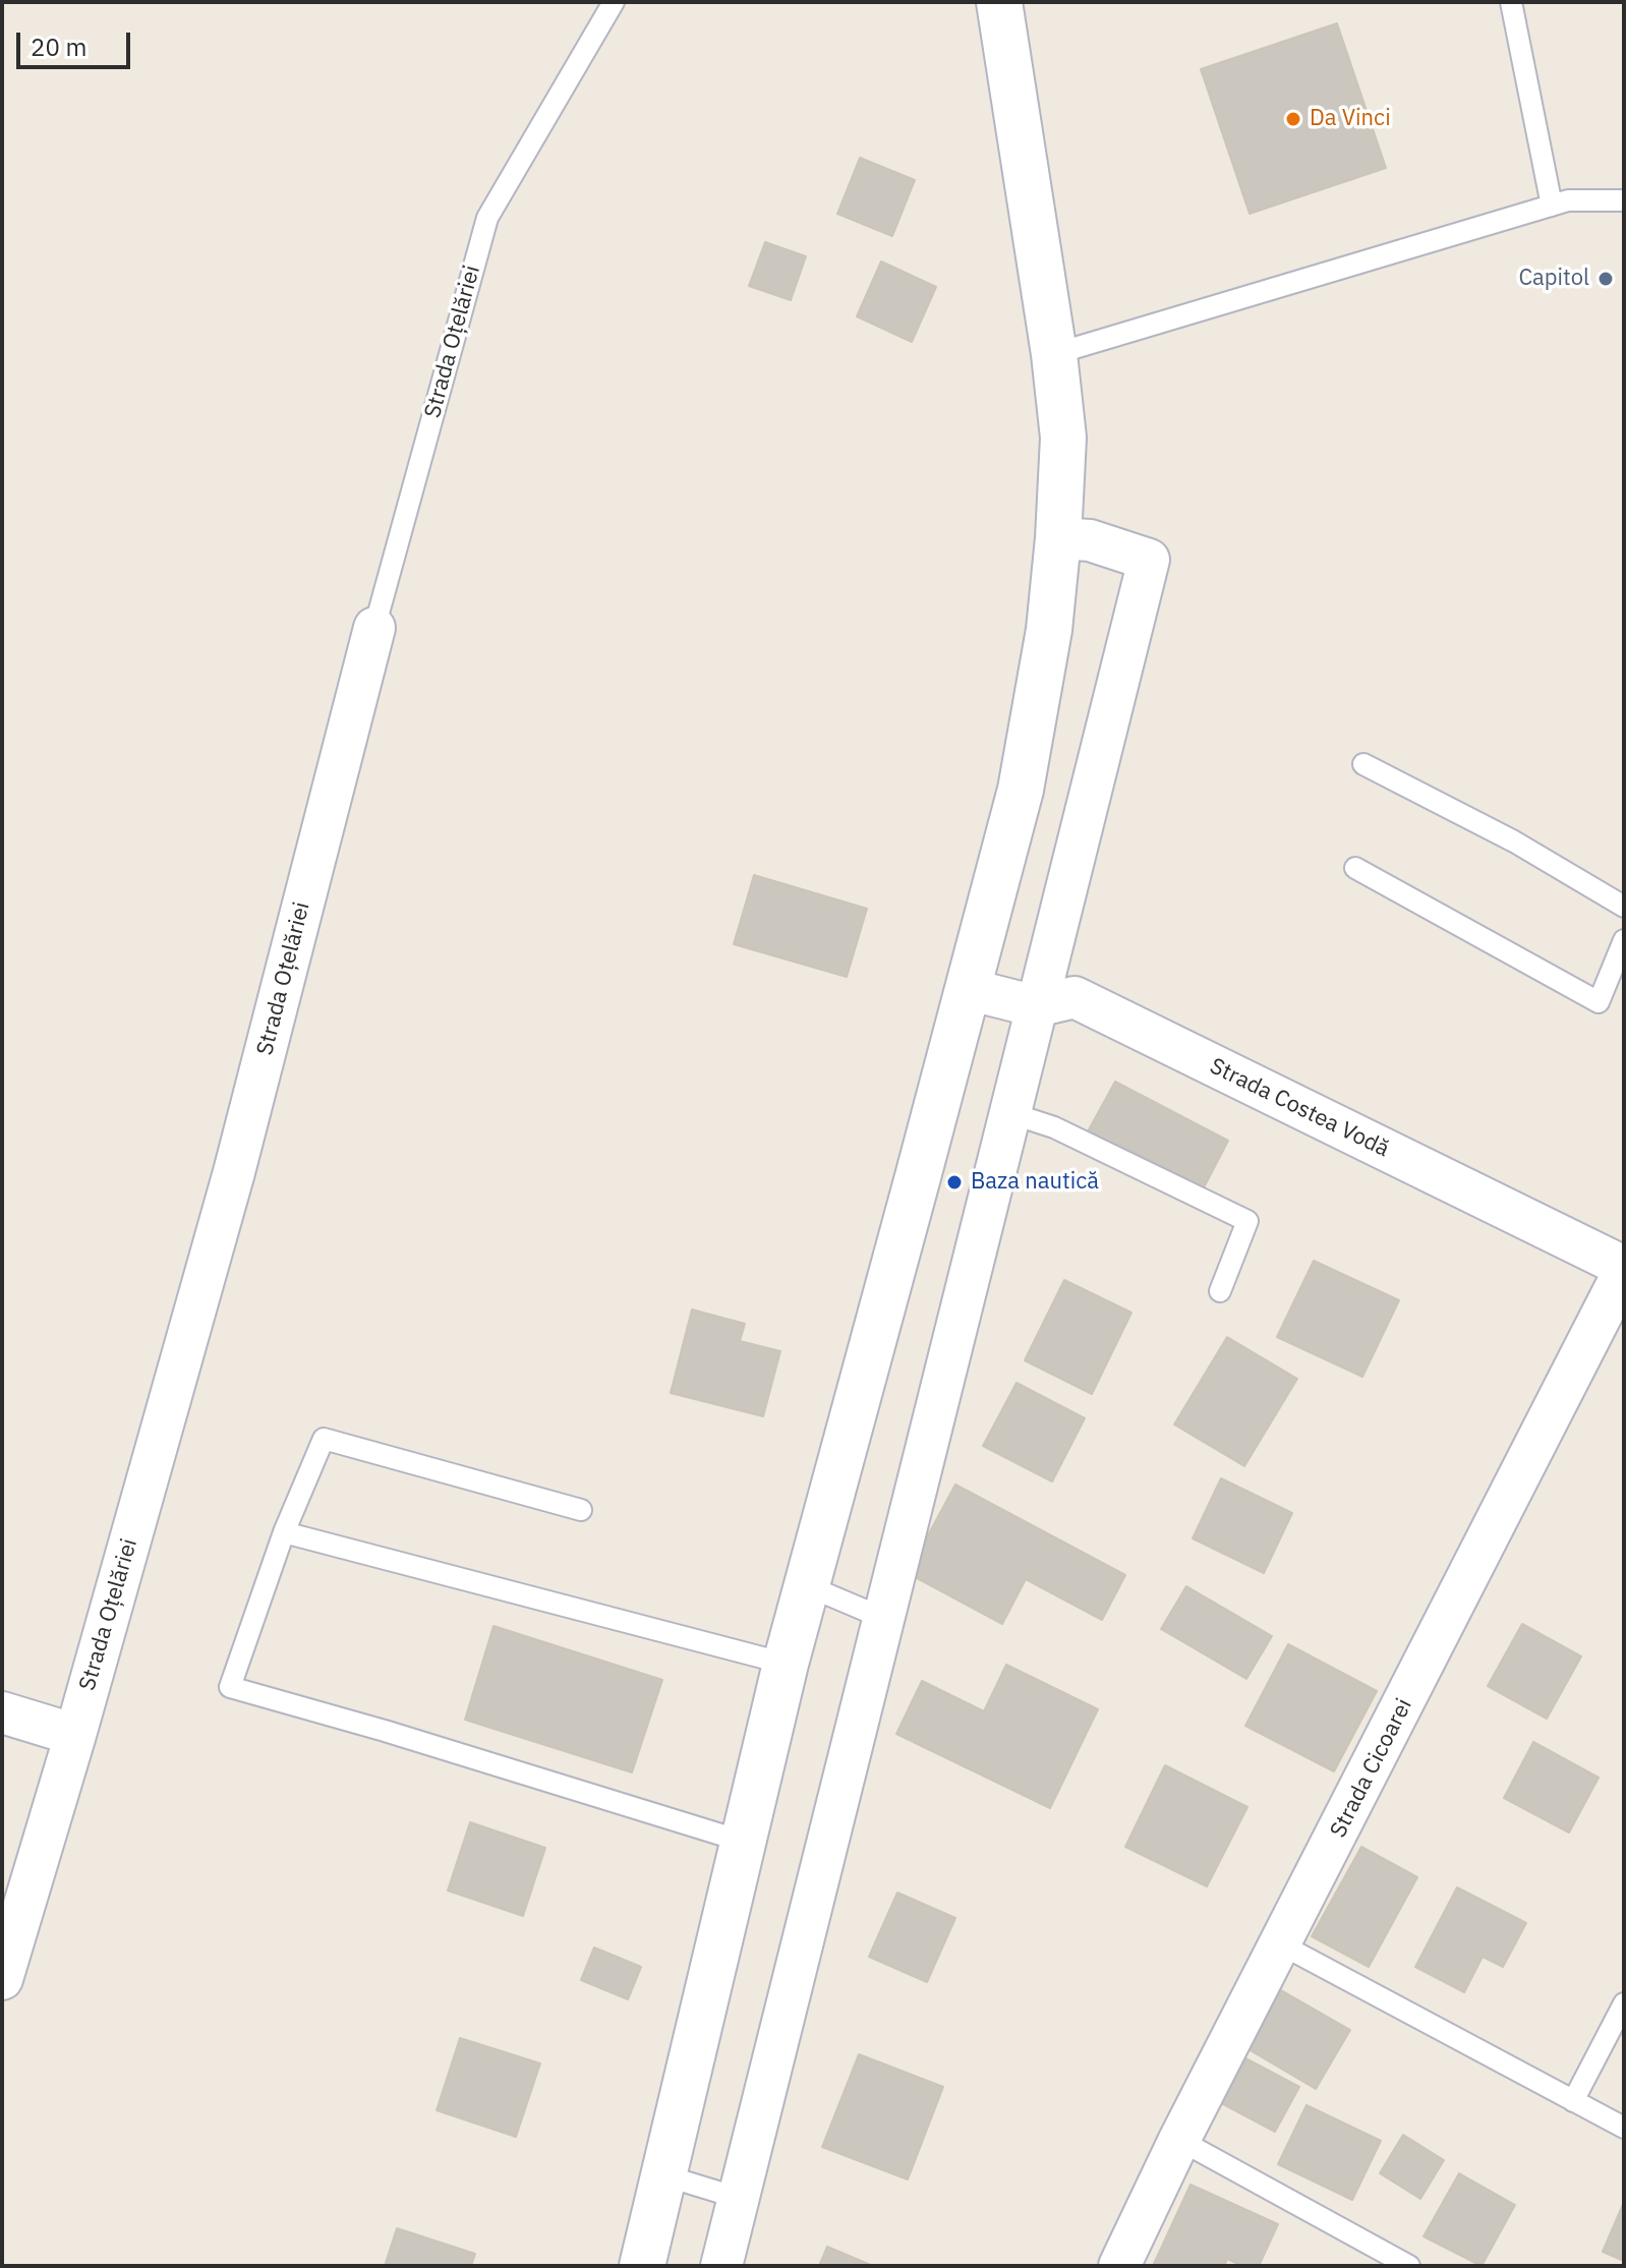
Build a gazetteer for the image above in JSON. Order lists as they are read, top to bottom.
{
  "streets": {
    "street": ["Strada Oțelăriei", "Strada Costea Vodă", "Strada Cicoarei"]
  },
  "crossings": [
    ["Strada Costea Vodă", "Strada Cicoarei"]
  ],
  "places": ["Da Vinci", "Capitol", "Baza nautică"],
  "scale_bar": "20 m"
}
